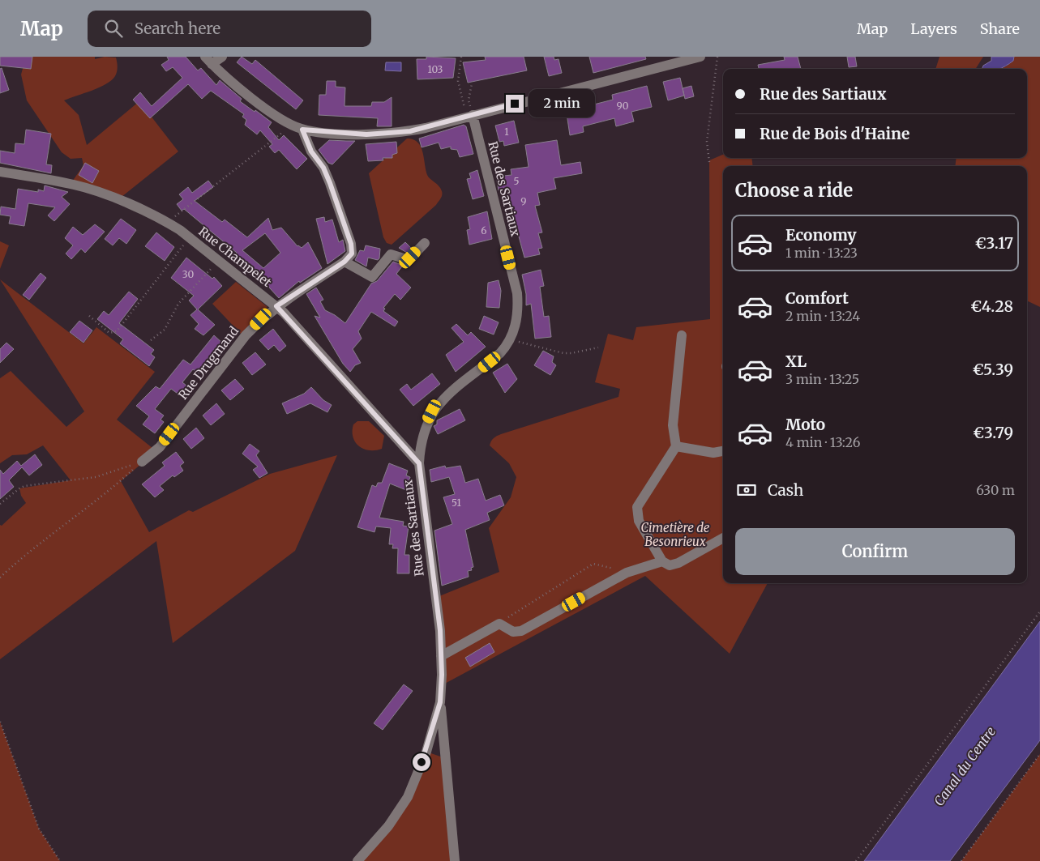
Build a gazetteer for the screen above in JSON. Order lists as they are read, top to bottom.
{
  "streets": {
    "street": ["Rue des Sartiaux", "Rue Champelet", "Rue Drugmand"]
  },
  "crossings": [
    ["Rue des Sartiaux", "Rue Champelet"],
    ["Rue Champelet", "Rue Drugmand"]
  ],
  "water": ["Canal du Centre"],
  "parks": ["Cimetière de Besonrieux"],
  "house_numbers": [
    "103",
    "90",
    "1",
    "5",
    "9",
    "6",
    "30",
    "51"
  ],
  "page": {
    "header": "Map",
    "search": "Search here",
    "nav": ["Map", "Layers", "Share"],
    "banner": ["Rue des Sartiaux", "Rue de Bois d'Haine"],
    "bubble": "2 min",
    "heading": "Choose a ride",
    "list": [
      {
        "name": "Economy",
        "note": "1 min · 13:23",
        "value": "€3.17"
      },
      {
        "name": "Comfort",
        "note": "2 min · 13:24",
        "value": "€4.28"
      },
      {
        "name": "XL",
        "note": "3 min · 13:25",
        "value": "€5.39"
      },
      {
        "name": "Moto",
        "note": "4 min · 13:26",
        "value": "€3.79"
      }
    ],
    "pay": ["Cash", "630 m"],
    "buttons": "Confirm"
  }
}
